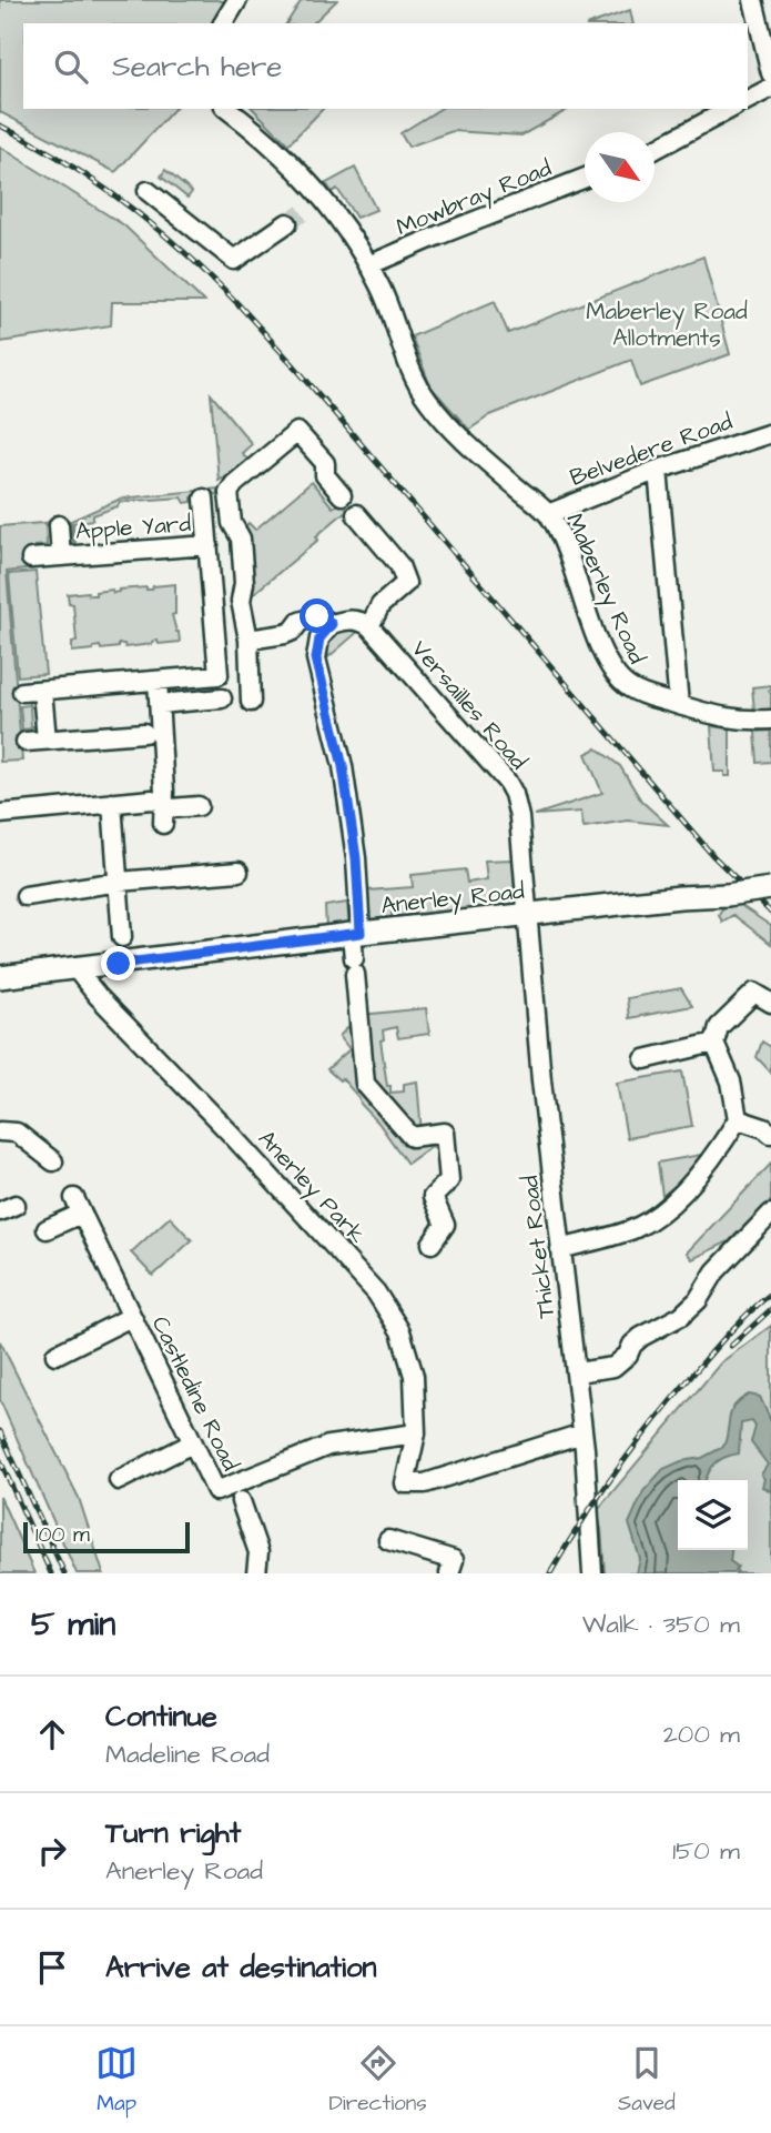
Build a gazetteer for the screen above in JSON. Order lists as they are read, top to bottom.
{
  "streets": {
    "main road": ["Anerley Road"],
    "street": [
      "Mowbray Road",
      "Belvedere Road",
      "Apple Yard",
      "Maberley Road",
      "Versailles Road",
      "Anerley Park",
      "Thicket Road",
      "Castledine Road"
    ]
  },
  "crossings": [
    ["Mowbray Road", "Maberley Road"],
    ["Belvedere Road", "Maberley Road"],
    ["Versailles Road", "Anerley Road"],
    ["Versailles Road", "Thicket Road"],
    ["Anerley Road", "Anerley Park"],
    ["Anerley Road", "Thicket Road"],
    ["Anerley Park", "Thicket Road"],
    ["Anerley Park", "Castledine Road"]
  ],
  "parks": ["Maberley Road Allotments"],
  "scale_bar": "100 m",
  "north": "bottom right",
  "page": {
    "search": "Search here",
    "scale": "100 m",
    "heading": ["5 min", "Walk · 350 m"],
    "list": [
      ["Continue", "Madeline Road", "200 m"],
      ["Turn right", "Anerley Road", "150 m"],
      "Arrive at destination"
    ],
    "nav": ["Map", "Directions", "Saved"]
  }
}
